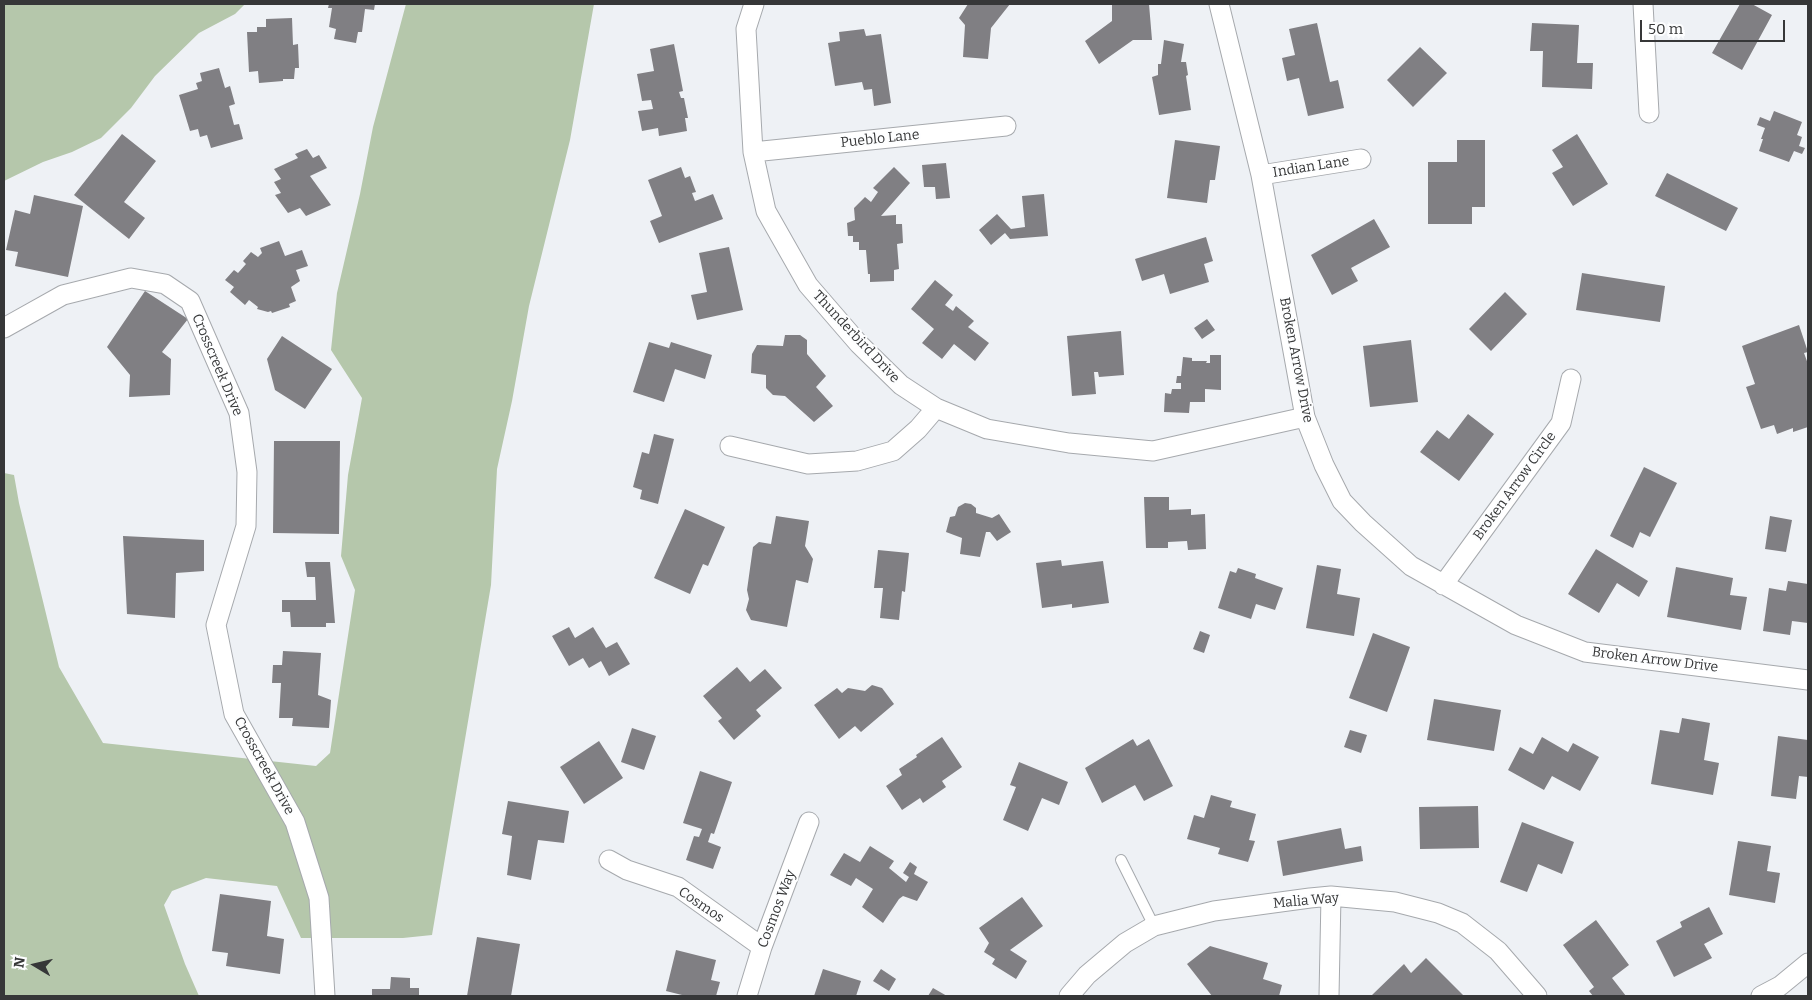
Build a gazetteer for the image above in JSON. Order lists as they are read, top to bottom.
{
  "streets": {
    "street": [
      "Pueblo Lane",
      "Indian Lane",
      "Thunderbird Drive",
      "Broken Arrow Drive",
      "Crosscreek Drive",
      "Broken Arrow Circle",
      "Malia Way",
      "Cosmos",
      "Cosmos Way"
    ]
  },
  "crossings": [
    ["Pueblo Lane", "Thunderbird Drive"],
    ["Indian Lane", "Broken Arrow Drive"],
    ["Thunderbird Drive", "Broken Arrow Drive"],
    ["Broken Arrow Drive", "Broken Arrow Circle"],
    ["Cosmos", "Cosmos Way"]
  ],
  "scale_bar": "50 m",
  "north": "left"
}
